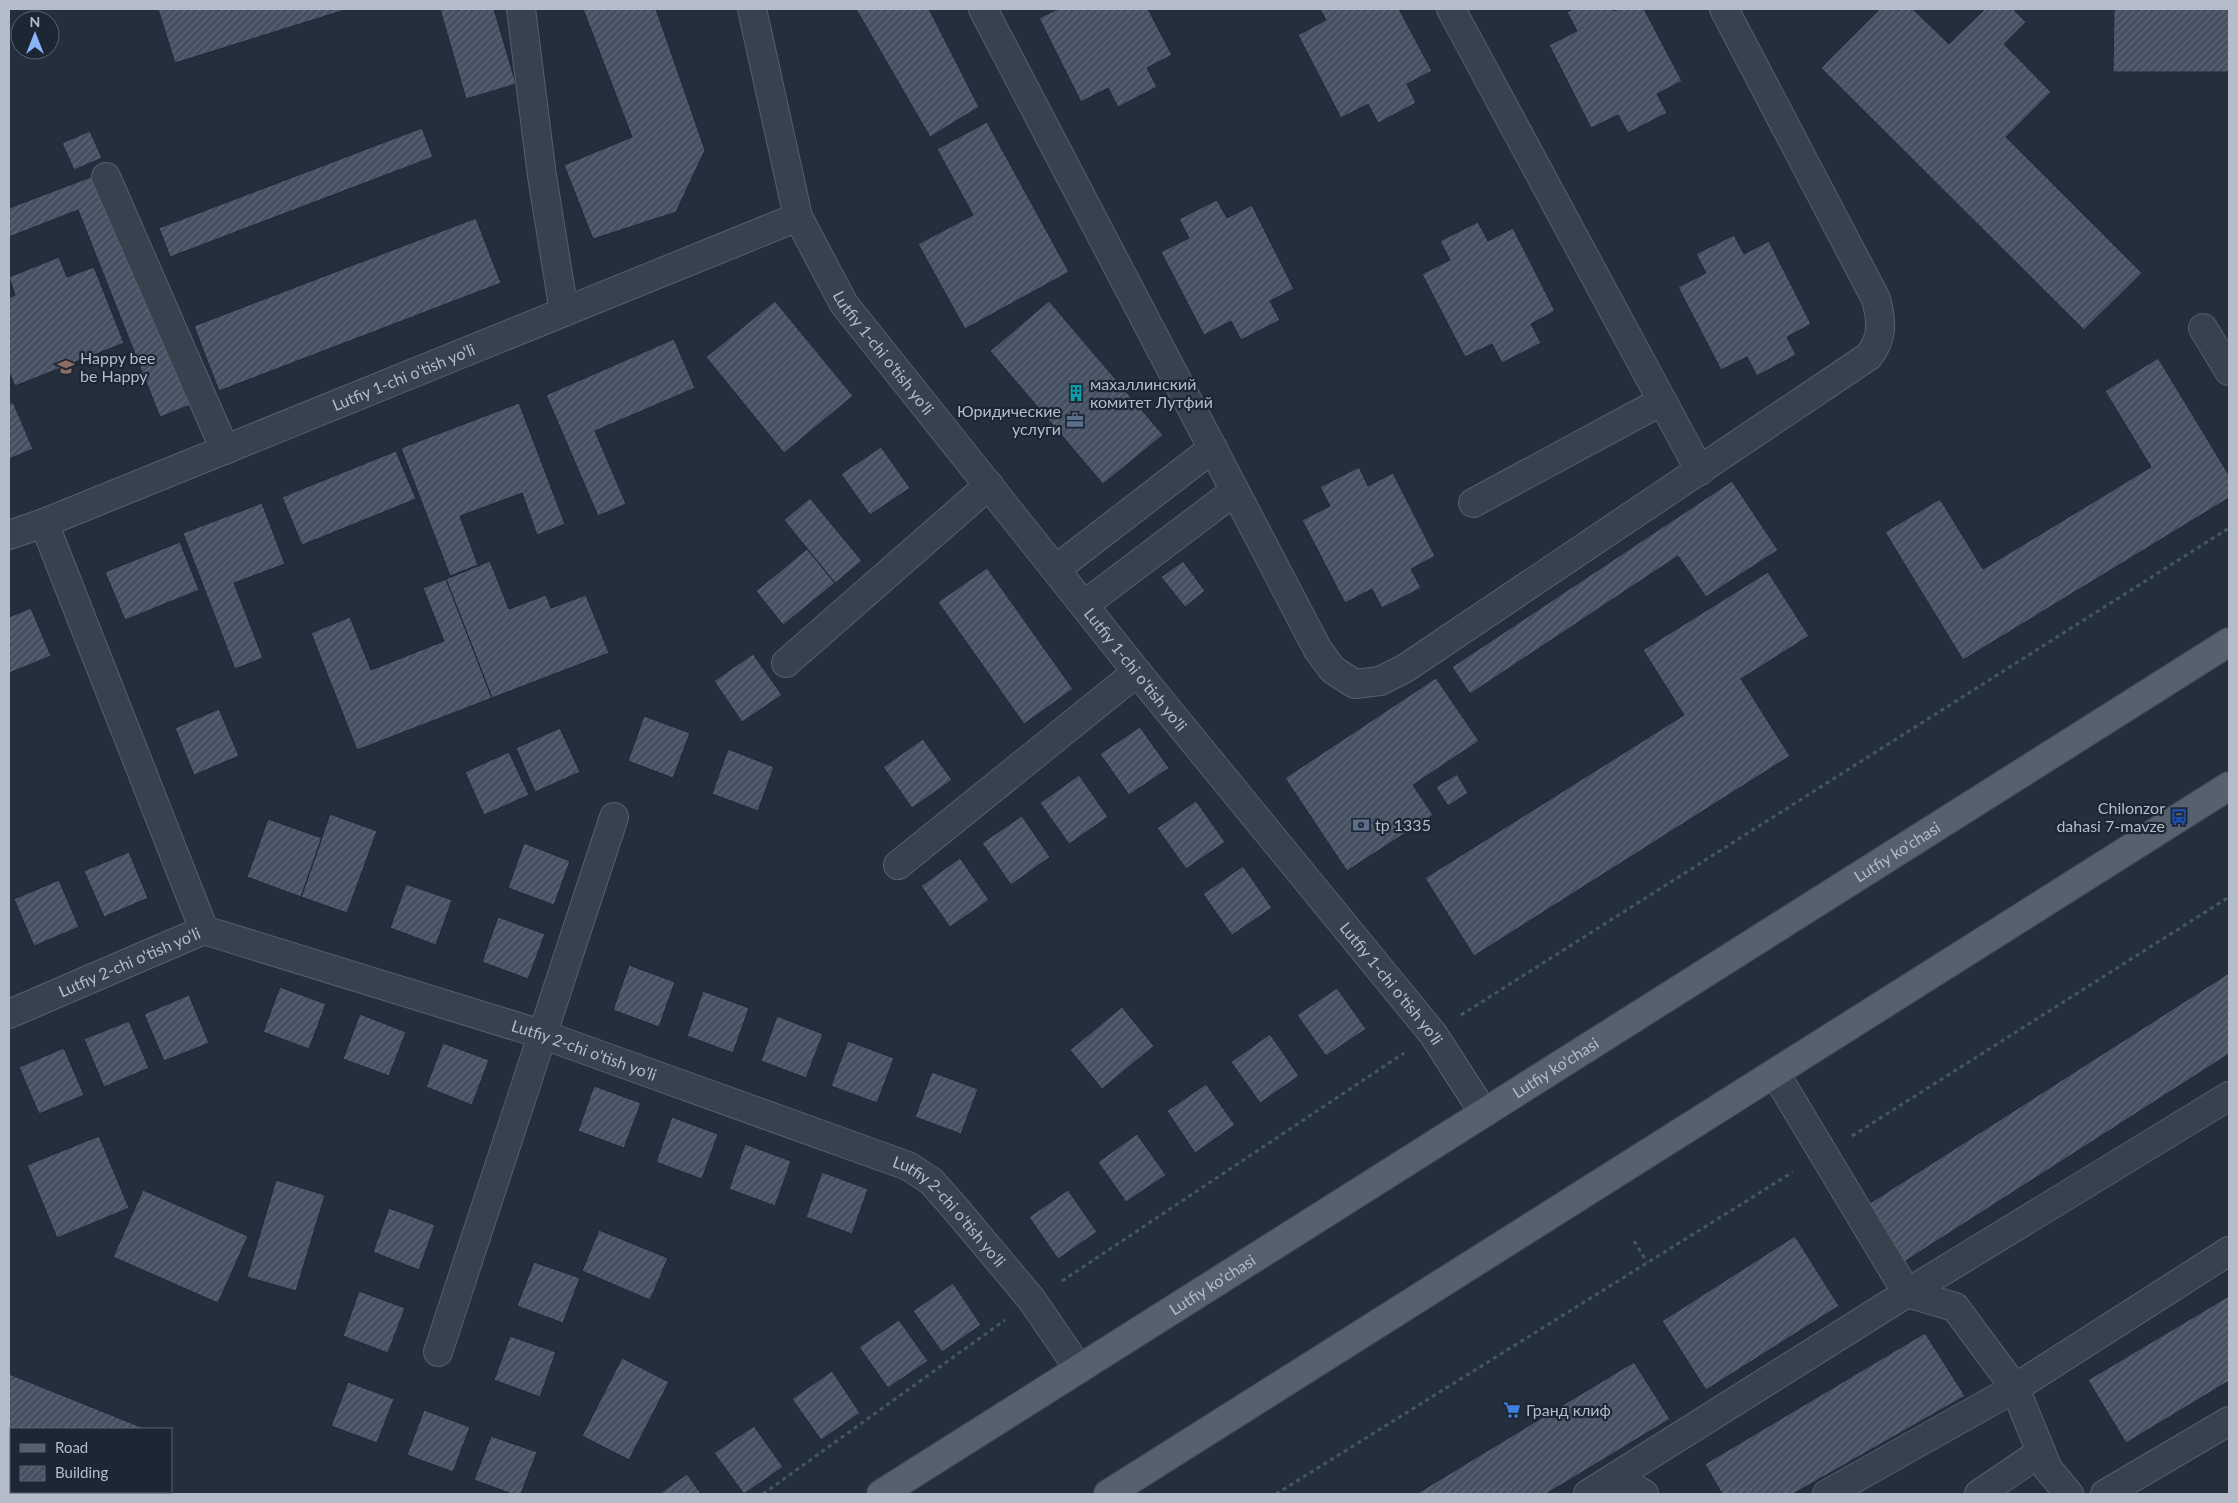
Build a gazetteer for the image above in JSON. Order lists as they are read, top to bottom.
{
  "streets": {
    "main road": ["Lutfiy ko'chasi"],
    "street": ["Lutfiy 1-chi o'tish yo'li", "Lutfiy 2-chi o'tish yo'li"]
  },
  "crossings": [
    ["Lutfiy 1-chi o'tish yo'li", "Lutfiy ko'chasi"],
    ["Lutfiy ko'chasi", "Lutfiy 2-chi o'tish yo'li"]
  ],
  "places": {
    "school or university": ["Happy bee be Happy"],
    "building": ["махаллинский комитет Лутфий"],
    "office": ["Юридические услуги"],
    "bus stop": ["Chilonzor dahasi 7-mavze"],
    "bank": ["tp 1335"],
    "supermarket": ["Гранд клиф"]
  },
  "legend": ["Road", "Building"],
  "north": "top"
}
